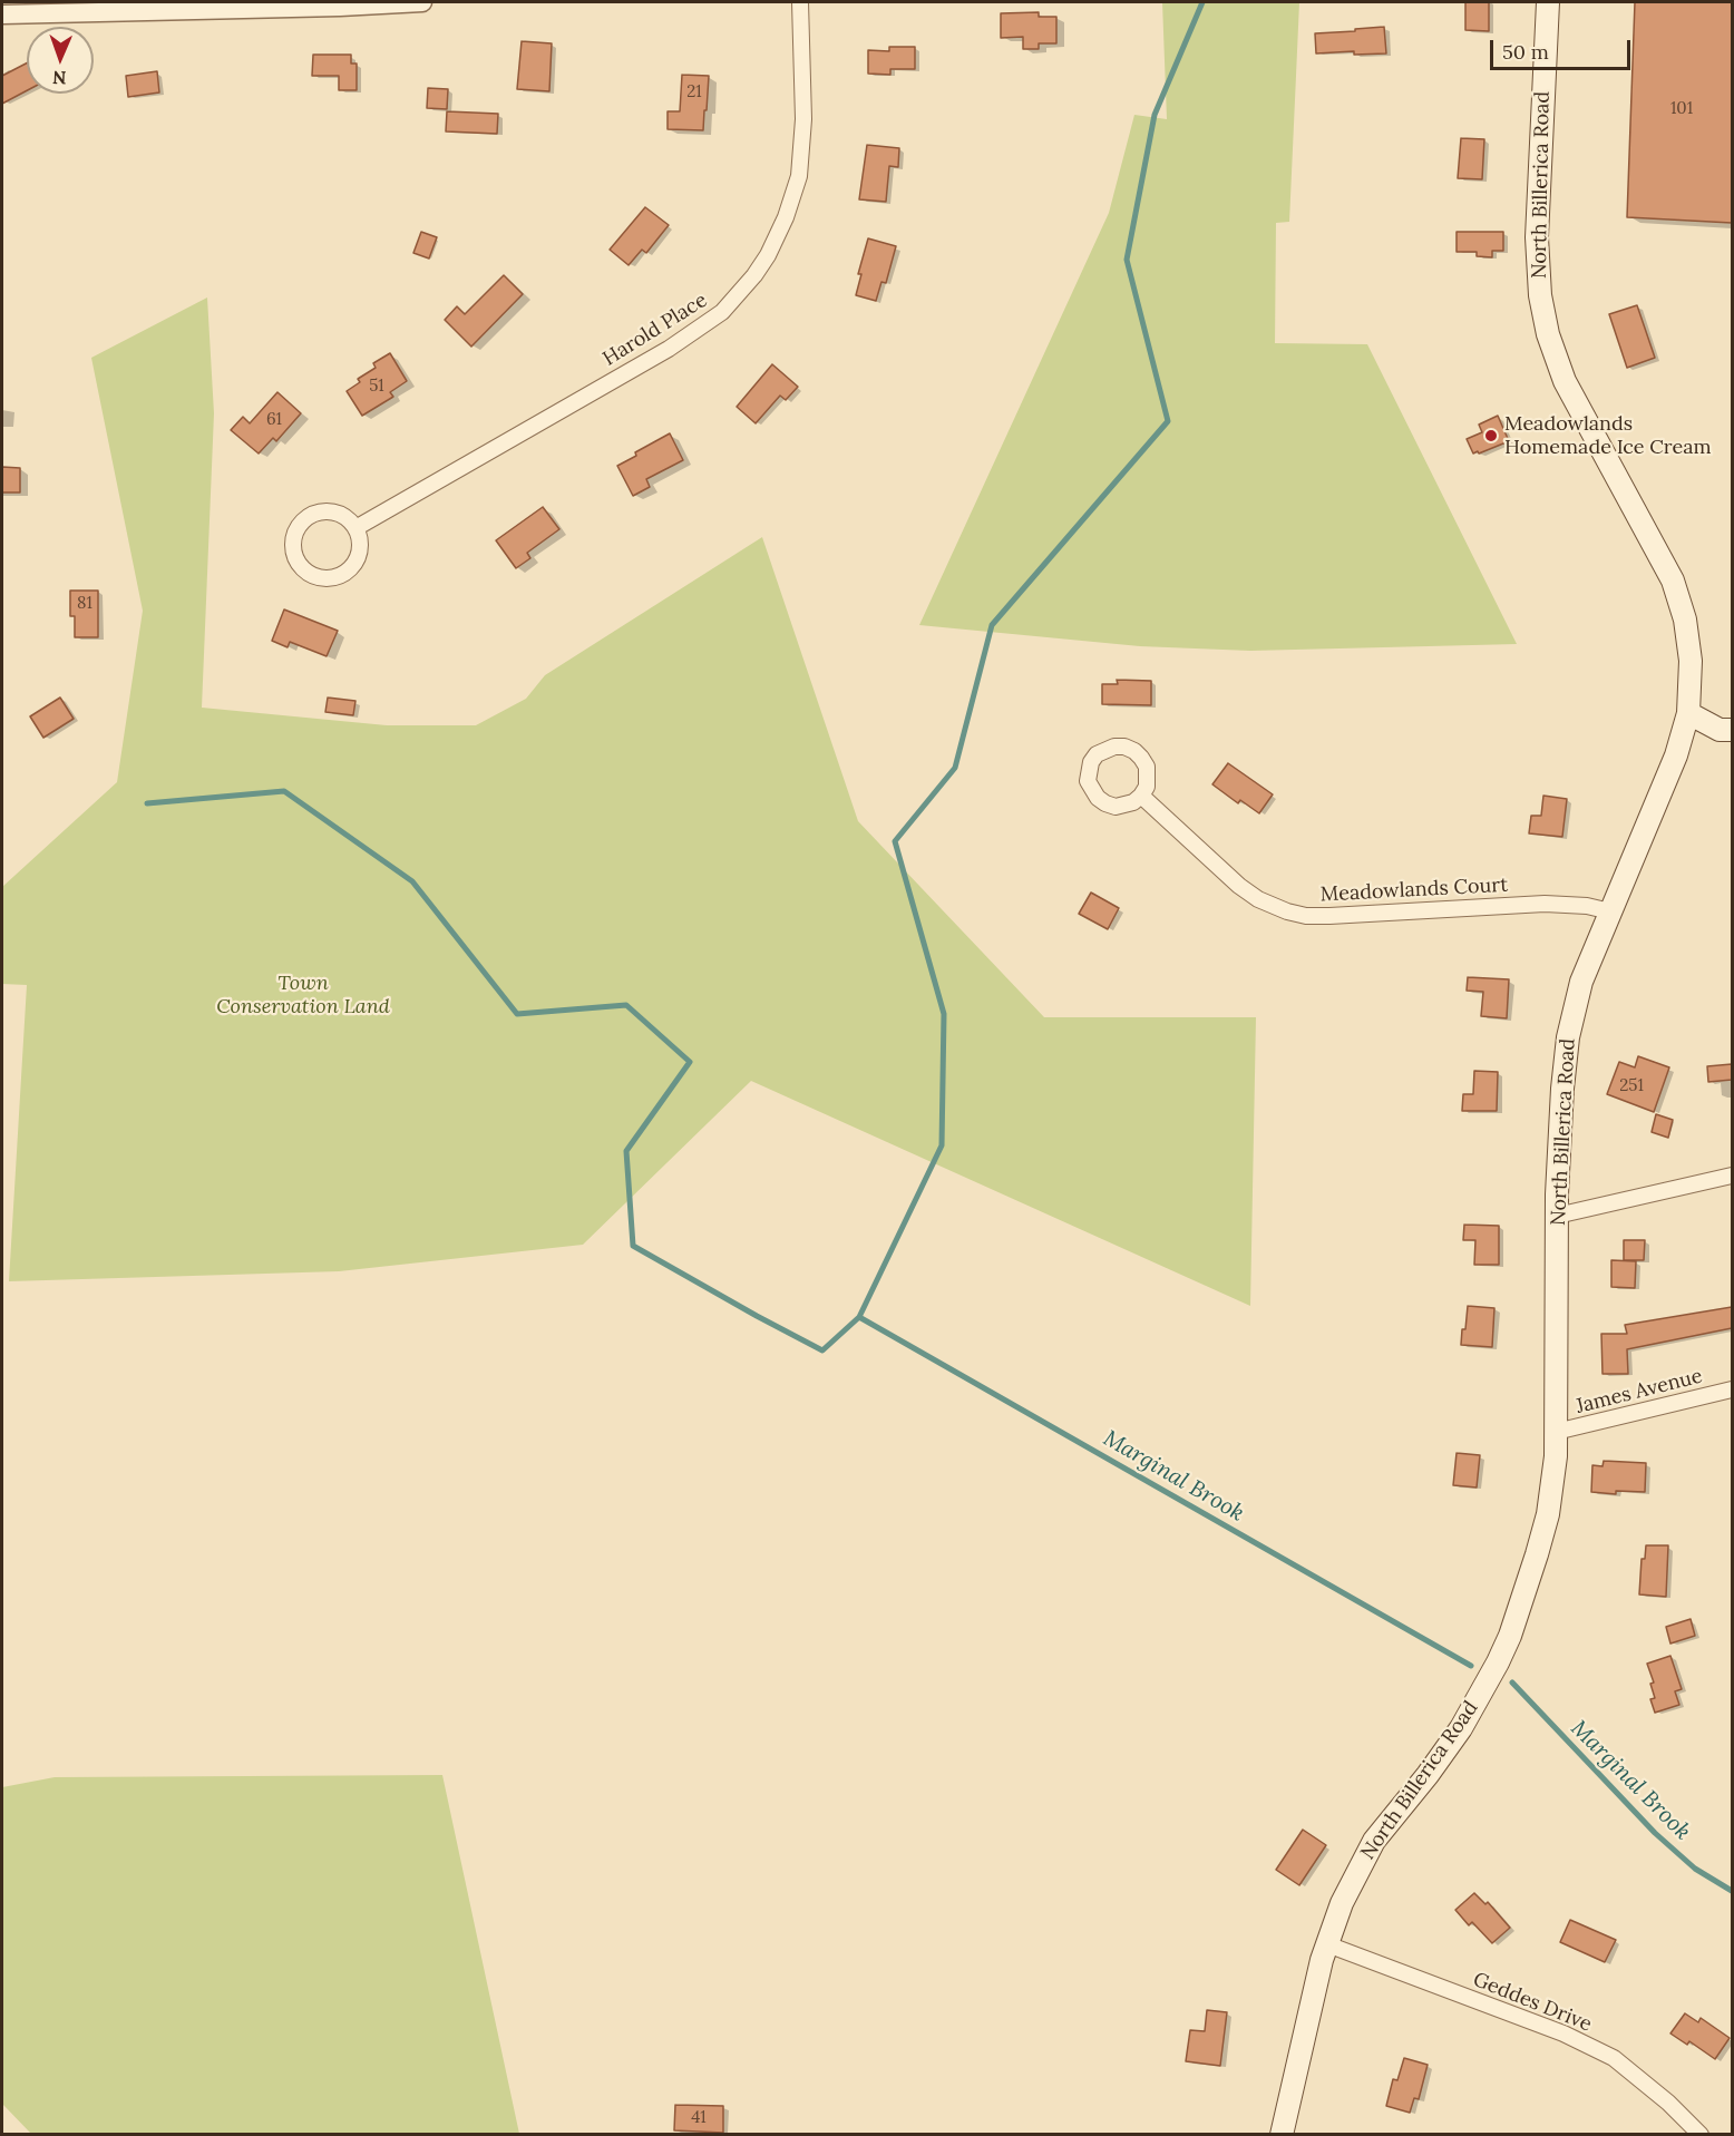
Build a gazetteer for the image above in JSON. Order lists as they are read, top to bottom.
{
  "streets": {
    "main road": ["North Billerica Road"],
    "street": [
      "Harold Place",
      "Meadowlands Court",
      "James Avenue",
      "Geddes Drive"
    ]
  },
  "crossings": [
    ["North Billerica Road", "Meadowlands Court"],
    ["North Billerica Road", "James Avenue"],
    ["North Billerica Road", "Geddes Drive"]
  ],
  "water": ["Marginal Brook"],
  "parks": ["Town Conservation Land"],
  "places": ["Meadowlands Homemade Ice Cream"],
  "house_numbers": [
    "21",
    "101",
    "51",
    "61",
    "81",
    "251",
    "41"
  ],
  "scale_bar": "50 m",
  "north": "bottom"
}
